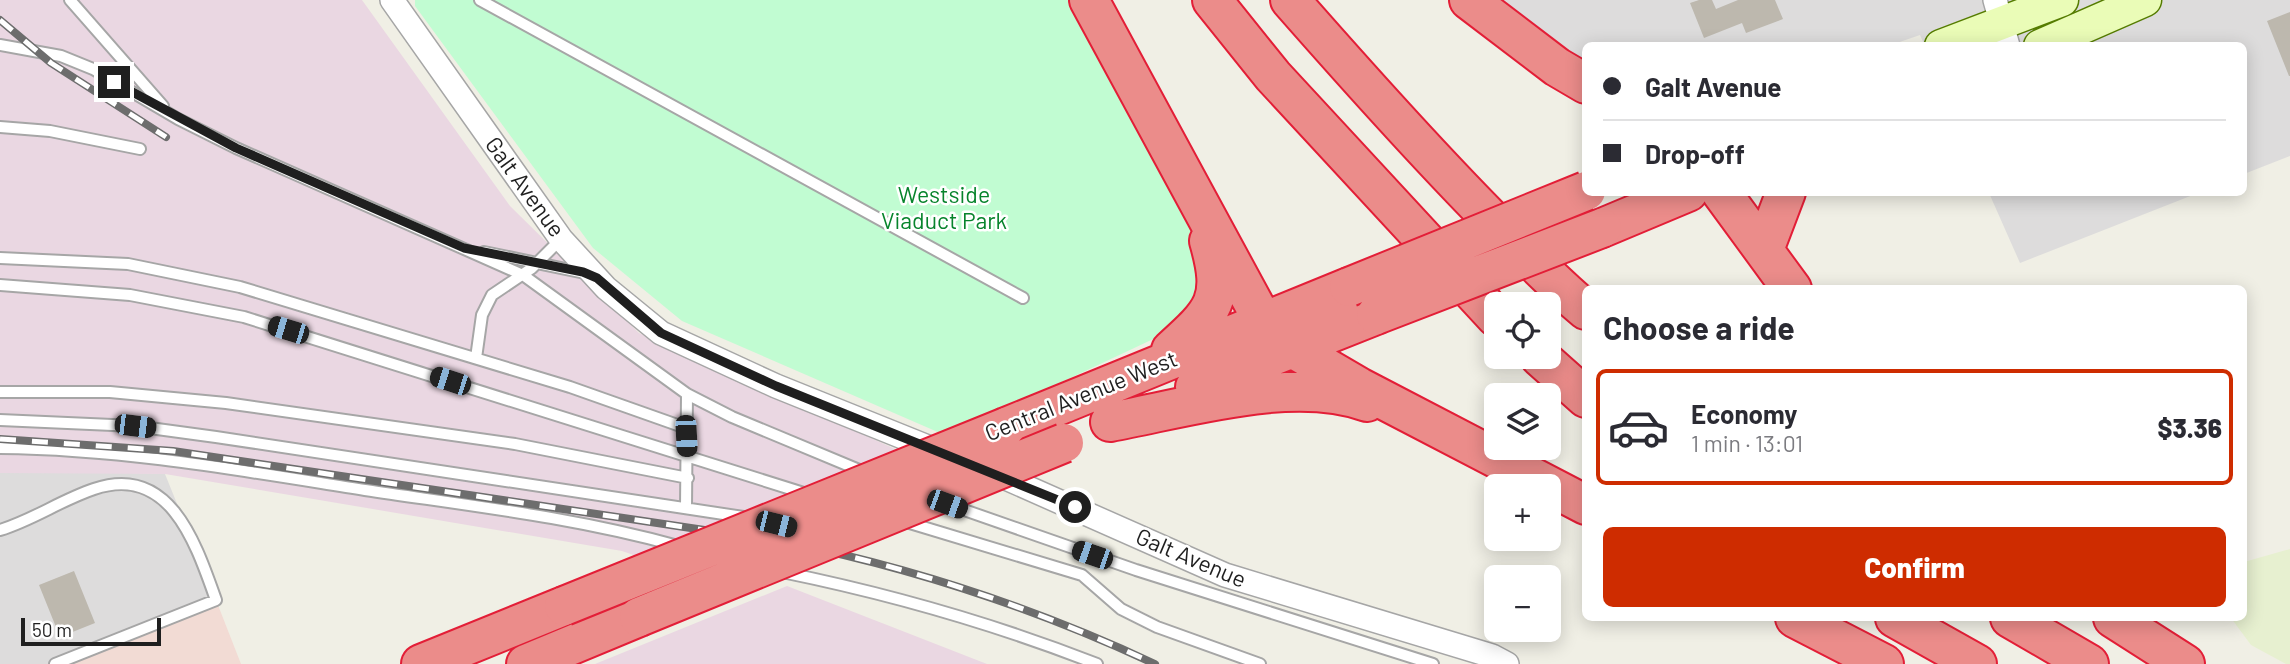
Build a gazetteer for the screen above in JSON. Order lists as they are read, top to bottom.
{
  "streets": {
    "highway": ["Central Avenue West"],
    "street": ["Galt Avenue"]
  },
  "parks": ["Westside Viaduct Park"],
  "scale_bar": "50 m",
  "page": {
    "banner": ["Galt Avenue", "Drop-off"],
    "heading": "Choose a ride",
    "map_buttons": ["+", "−"],
    "list": [
      {
        "name": "Economy",
        "note": "1 min · 13:01",
        "value": "$3.36"
      }
    ],
    "buttons": "Confirm",
    "scale": "50 m"
  }
}
